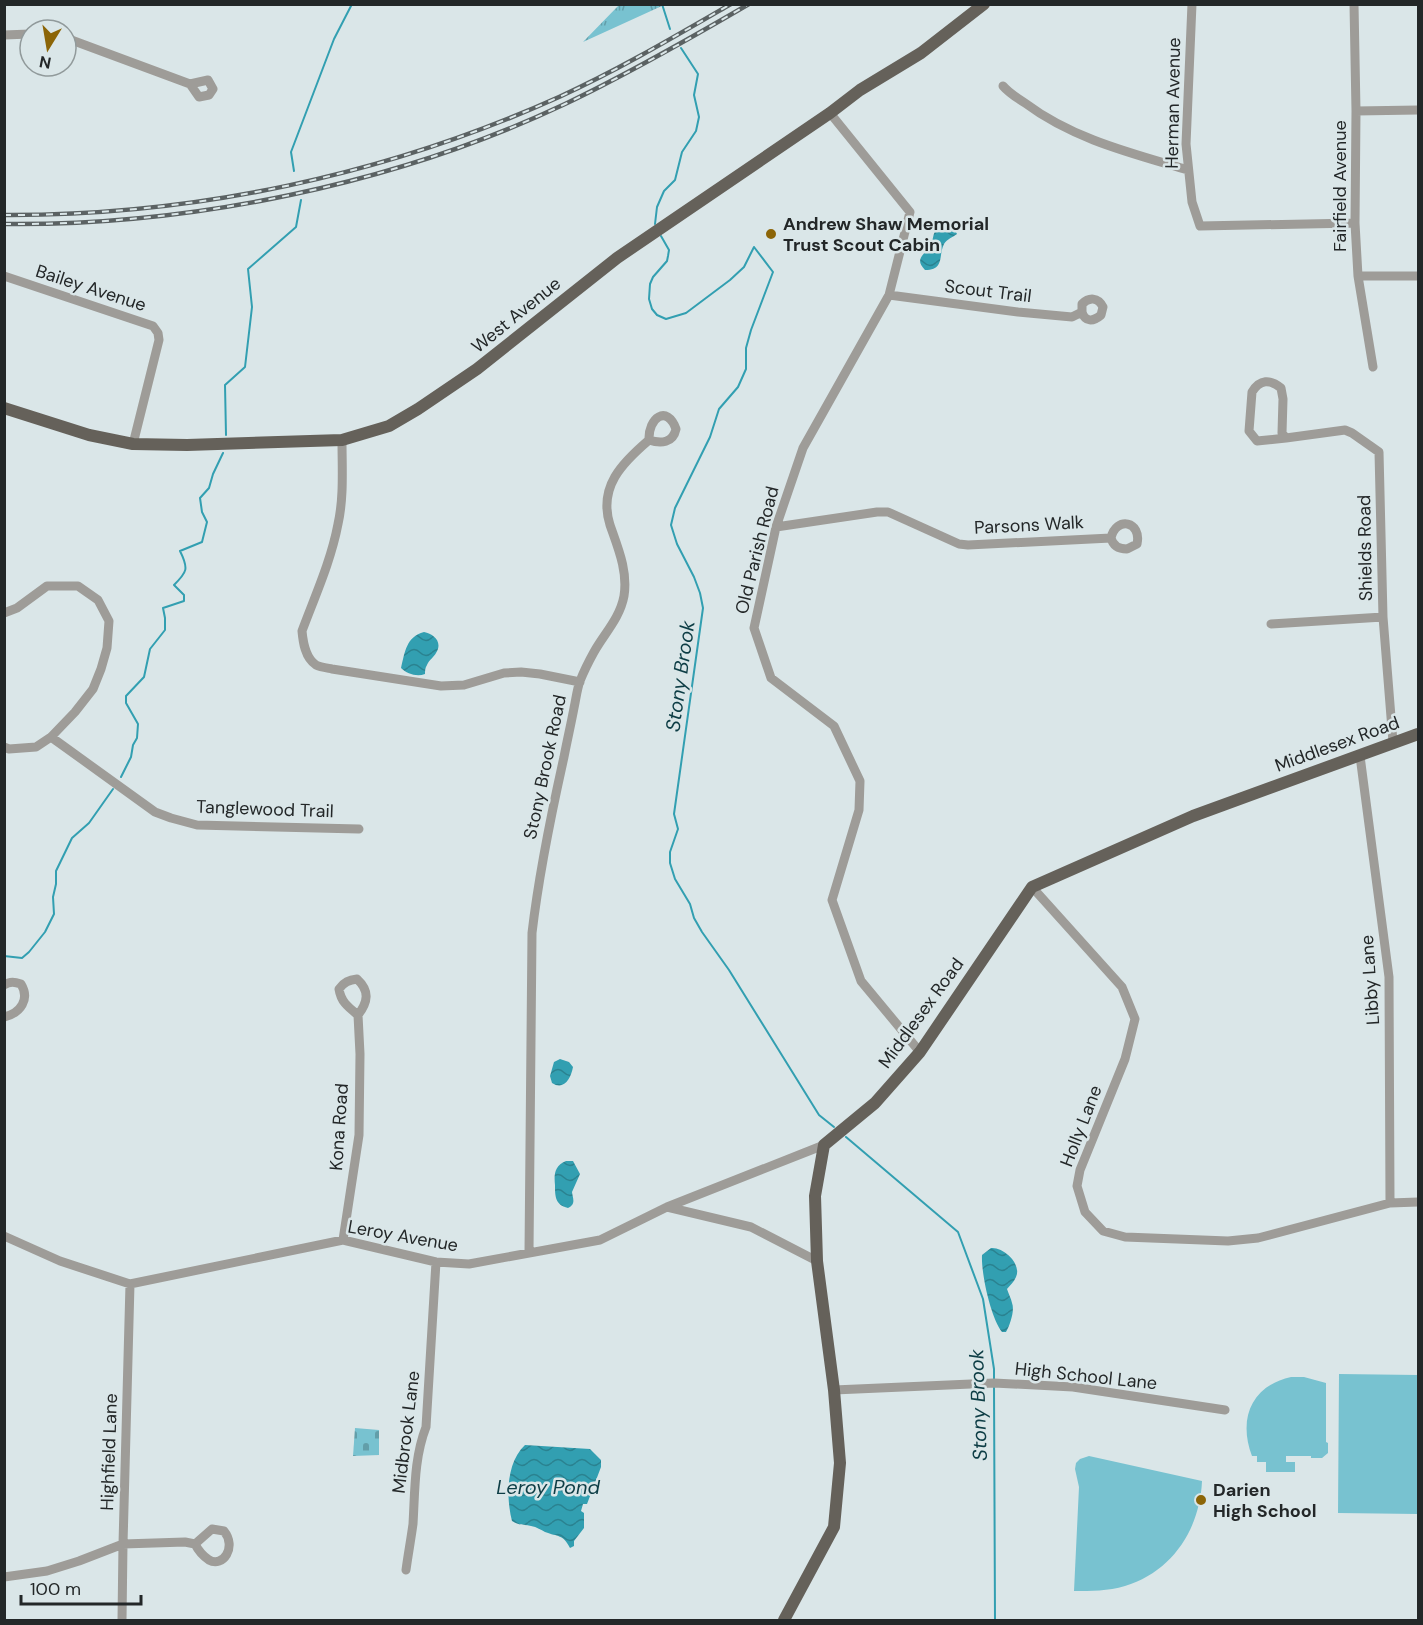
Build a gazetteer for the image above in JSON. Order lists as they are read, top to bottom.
{
  "streets": {
    "main road": ["West Avenue", "Middlesex Road"],
    "street": [
      "Herman Avenue",
      "Fairfield Avenue",
      "Bailey Avenue",
      "Scout Trail",
      "Parsons Walk",
      "Shields Road",
      "Old Parish Road",
      "Stony Brook Road",
      "Tanglewood Trail",
      "Libby Lane",
      "Holly Lane",
      "Kona Road",
      "Leroy Avenue",
      "High School Lane",
      "Midbrook Lane",
      "Highfield Lane"
    ]
  },
  "crossings": [
    ["Herman Avenue", "Fairfield Avenue"],
    ["Bailey Avenue", "West Avenue"],
    ["Scout Trail", "Old Parish Road"],
    ["West Avenue", "Old Parish Road"],
    ["West Avenue", "Stony Brook Road"],
    ["Parsons Walk", "Old Parish Road"],
    ["Shields Road", "Middlesex Road"],
    ["Old Parish Road", "Middlesex Road"],
    ["Middlesex Road", "Libby Lane"],
    ["Middlesex Road", "Holly Lane"],
    ["Middlesex Road", "Leroy Avenue"],
    ["Stony Brook Road", "Leroy Avenue"],
    ["Libby Lane", "Holly Lane"],
    ["Kona Road", "Leroy Avenue"],
    ["Leroy Avenue", "Midbrook Lane"],
    ["Leroy Avenue", "Highfield Lane"]
  ],
  "water": ["Stony Brook", "Leroy Pond"],
  "places": ["Andrew Shaw Memorial Trust Scout Cabin", "Darien High School"],
  "scale_bar": "100 m",
  "north": "bottom"
}
